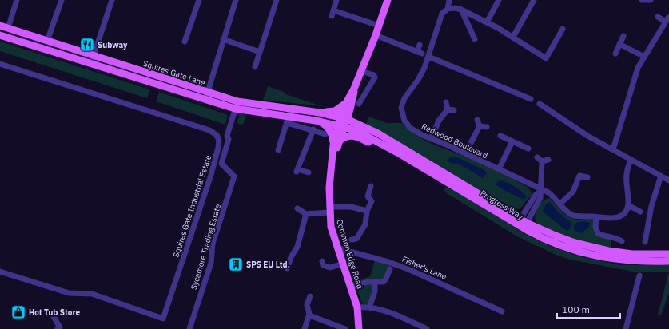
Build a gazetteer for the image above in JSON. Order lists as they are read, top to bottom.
{
  "streets": {
    "main road": ["Squires Gate Lane", "Progress Way", "Common Edge Road"],
    "street": [
      "Redwood Boulevard",
      "Squires Gate Industrial Estate",
      "Sycamore Trading Estate",
      "Fisher's Lane"
    ]
  },
  "crossings": [
    ["Squires Gate Lane", "Progress Way"],
    ["Squires Gate Lane", "Sycamore Trading Estate"],
    ["Squires Gate Lane", "Common Edge Road"],
    ["Progress Way", "Common Edge Road"],
    ["Common Edge Road", "Fisher's Lane"]
  ],
  "places": {
    "restaurant": ["Subway"],
    "building": ["SPS EU Ltd."],
    "shop": ["Hot Tub Store"]
  },
  "scale_bar": "100 m"
}
